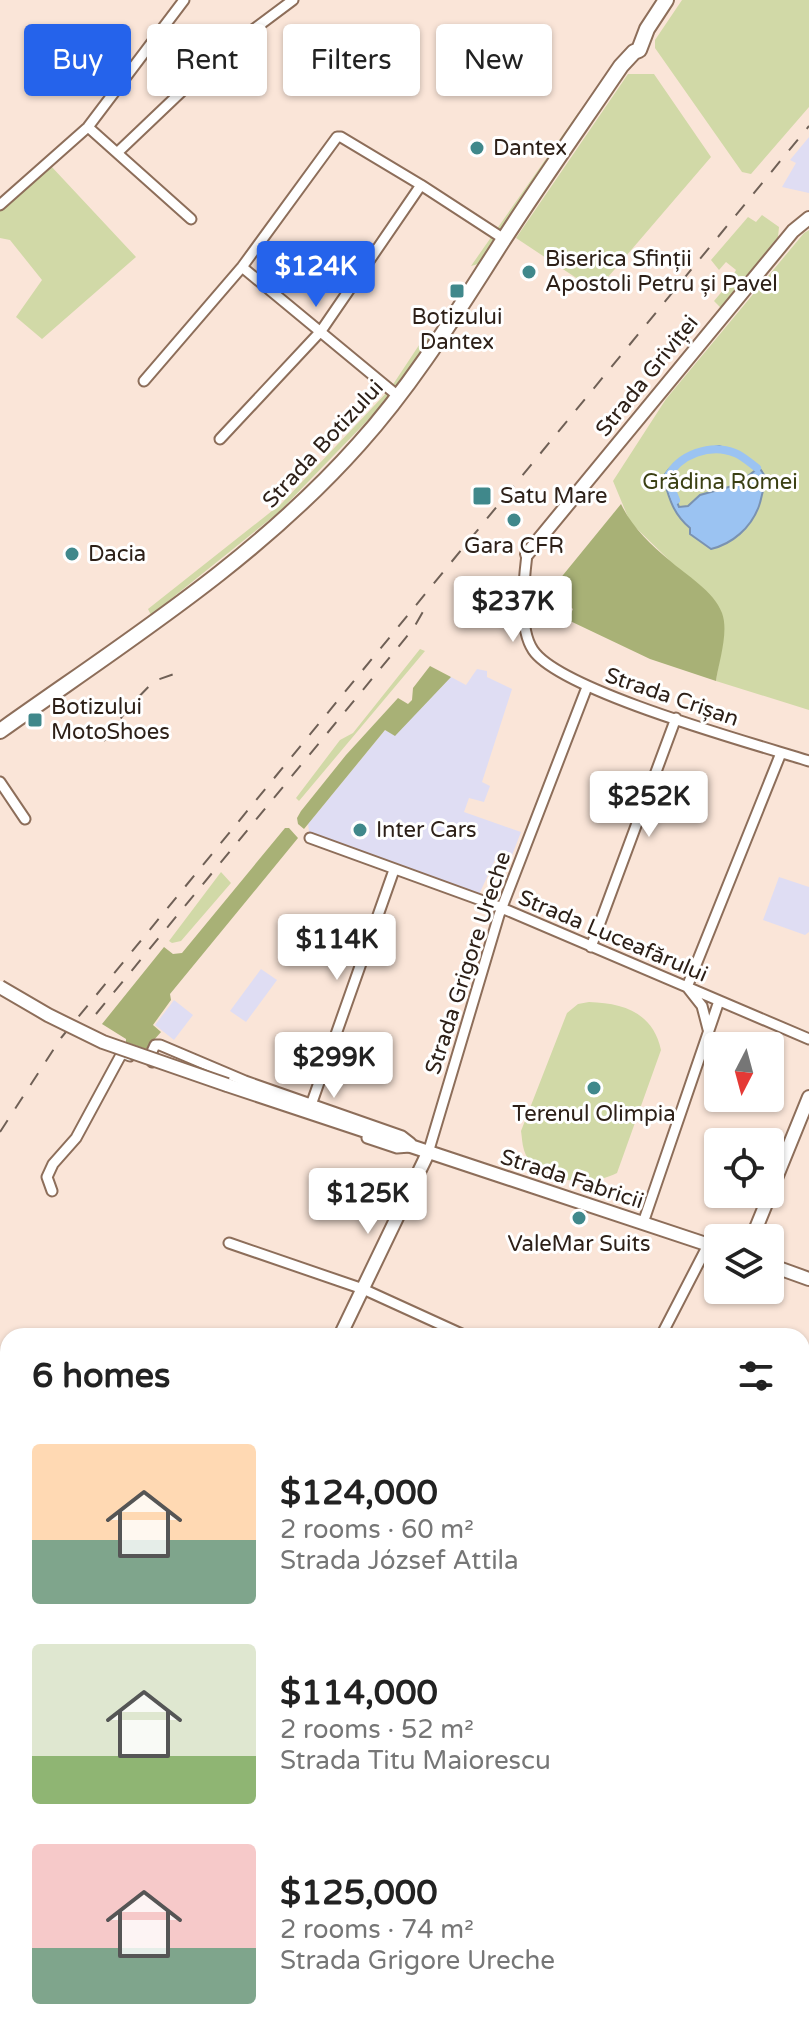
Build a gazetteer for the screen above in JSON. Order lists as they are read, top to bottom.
{
  "streets": {
    "main road": ["Strada Botizului"],
    "street": [
      "Strada Griviței",
      "Strada Crișan",
      "Strada Luceafărului",
      "Strada Grigore Ureche",
      "Strada Fabricii"
    ]
  },
  "crossings": [
    ["Strada Griviței", "Strada Crișan"],
    ["Strada Crișan", "Strada Grigore Ureche"],
    ["Strada Luceafărului", "Strada Grigore Ureche"],
    ["Strada Grigore Ureche", "Strada Fabricii"]
  ],
  "parks": ["Grădina Romei"],
  "places": {
    "other": [
      "Dantex",
      "Biserica Sfinții Apostoli Petru și Pavel",
      "Gara CFR",
      "Dacia",
      "Inter Cars",
      "Terenul Olimpia",
      "ValeMar Suits"
    ],
    "transit": ["Botizului Dantex", "Satu Mare", "Botizului MotoShoes"]
  },
  "north": "bottom",
  "page": {
    "chip": [
      "Buy",
      "Rent",
      "Filters",
      "New"
    ],
    "price": [
      "$124K",
      "$237K",
      "$252K",
      "$114K",
      "$299K",
      "$125K"
    ],
    "heading": "6 homes",
    "list": [
      {
        "name": "$124,000",
        "note": "2 rooms · 60 m² · Strada József Attila"
      },
      {
        "name": "$114,000",
        "note": "2 rooms · 52 m² · Strada Titu Maiorescu"
      },
      {
        "name": "$125,000",
        "note": "2 rooms · 74 m² · Strada Grigore Ureche"
      }
    ]
  }
}
